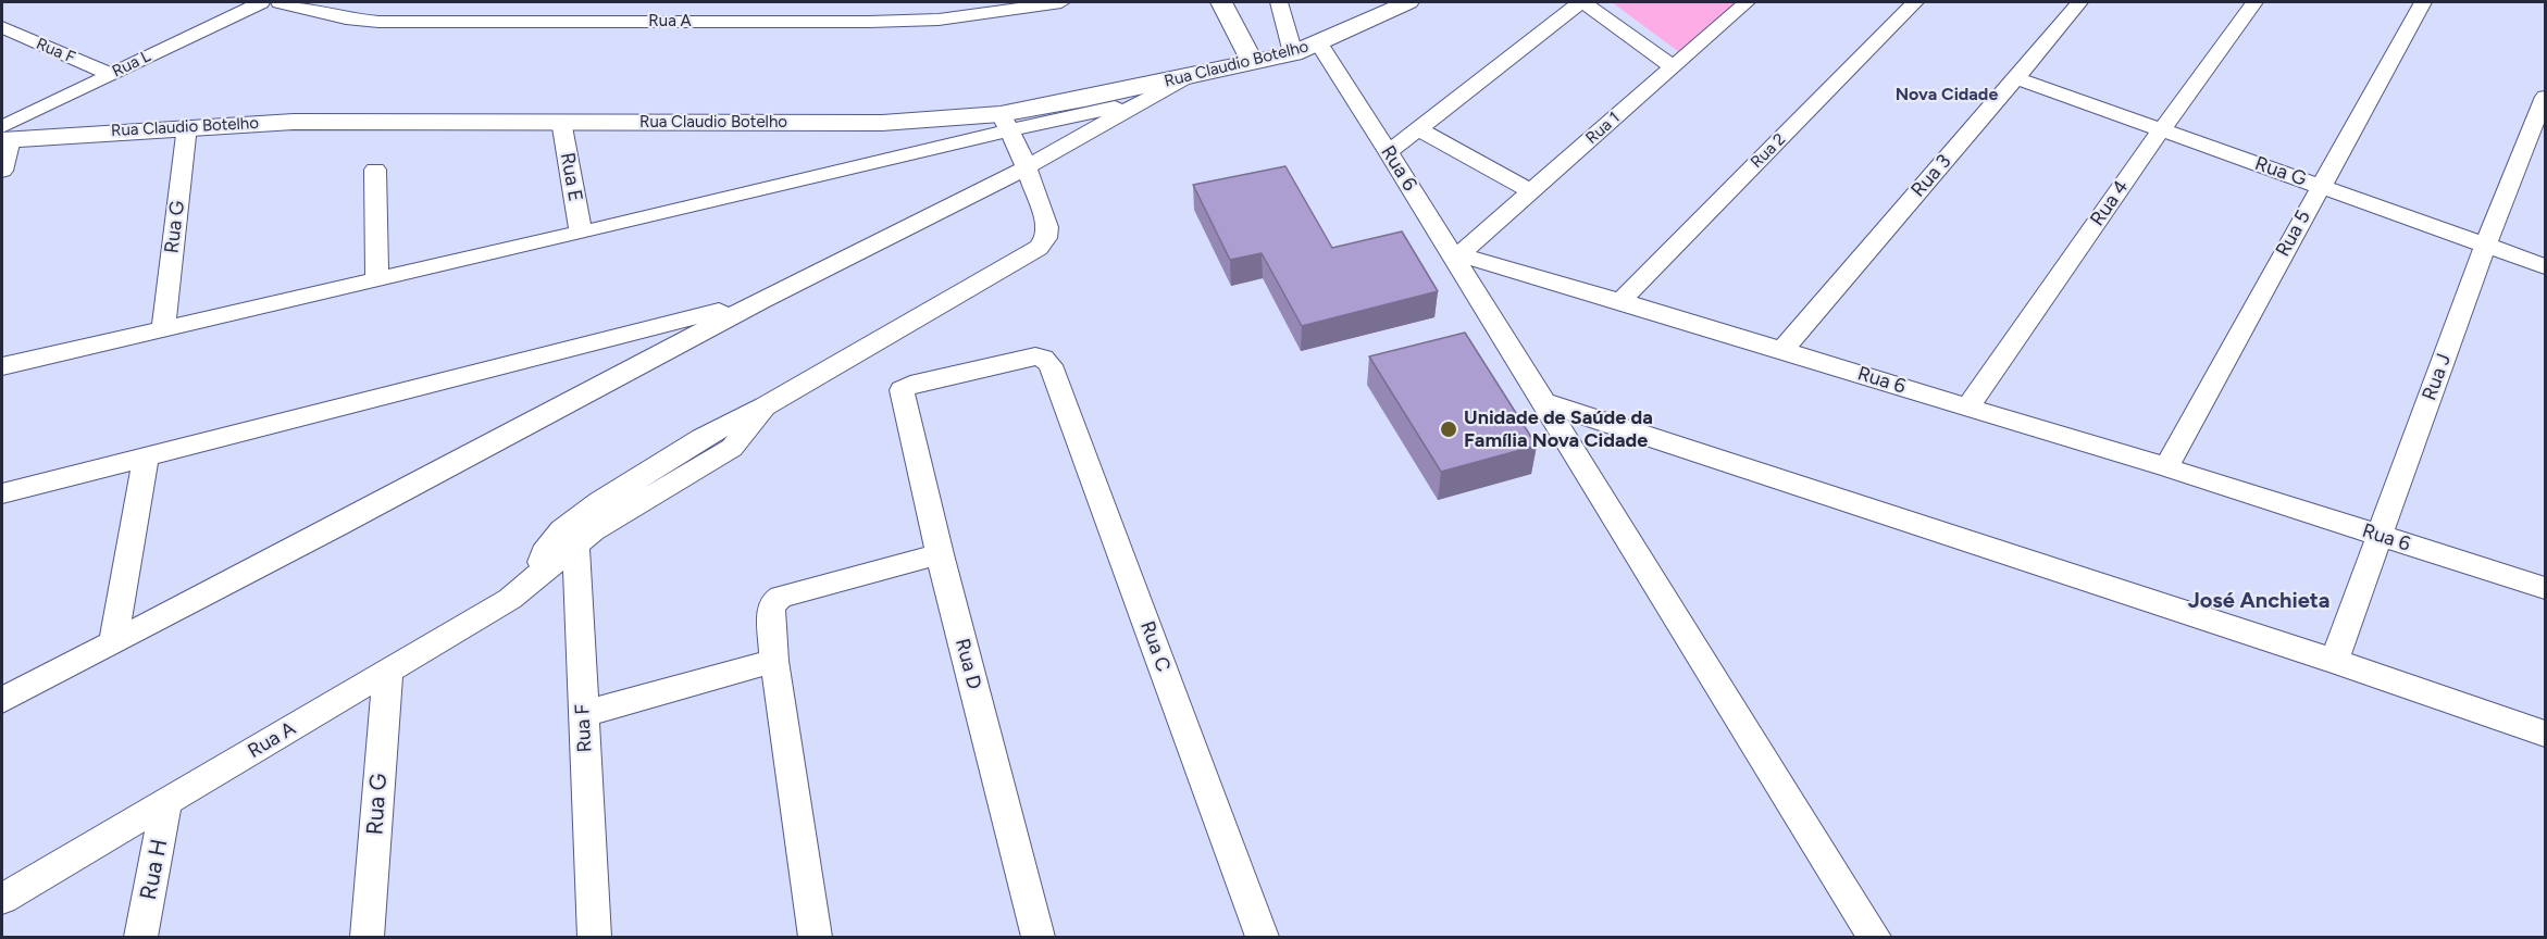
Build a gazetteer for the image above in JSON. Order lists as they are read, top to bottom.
{
  "streets": {
    "street": [
      "Rua A",
      "Rua F",
      "Rua L",
      "Rua Claudio Botelho",
      "Rua 1",
      "Rua 2",
      "Rua 6",
      "Rua G",
      "Rua 3",
      "Rua E",
      "Rua 4",
      "Rua 5",
      "Rua J",
      "Rua C",
      "Rua D",
      "Rua H"
    ]
  },
  "crossings": [
    ["Rua A", "Rua F"],
    ["Rua A", "Rua G"],
    ["Rua A", "Rua H"],
    ["Rua F", "Rua L"],
    ["Rua L", "Rua Claudio Botelho"],
    ["Rua Claudio Botelho", "Rua 6"],
    ["Rua Claudio Botelho", "Rua G"],
    ["Rua Claudio Botelho", "Rua E"],
    ["Rua 1", "Rua 6"],
    ["Rua 2", "Rua 6"],
    ["Rua 6", "Rua 3"],
    ["Rua 6", "Rua 4"],
    ["Rua 6", "Rua 5"],
    ["Rua 6", "Rua J"],
    ["Rua G", "Rua 3"],
    ["Rua G", "Rua 4"],
    ["Rua G", "Rua 5"],
    ["Rua G", "Rua J"],
    ["Rua C", "Rua D"]
  ],
  "districts": ["Nova Cidade", "José Anchieta"],
  "places": ["Unidade de Saúde da Família Nova Cidade"]
}
